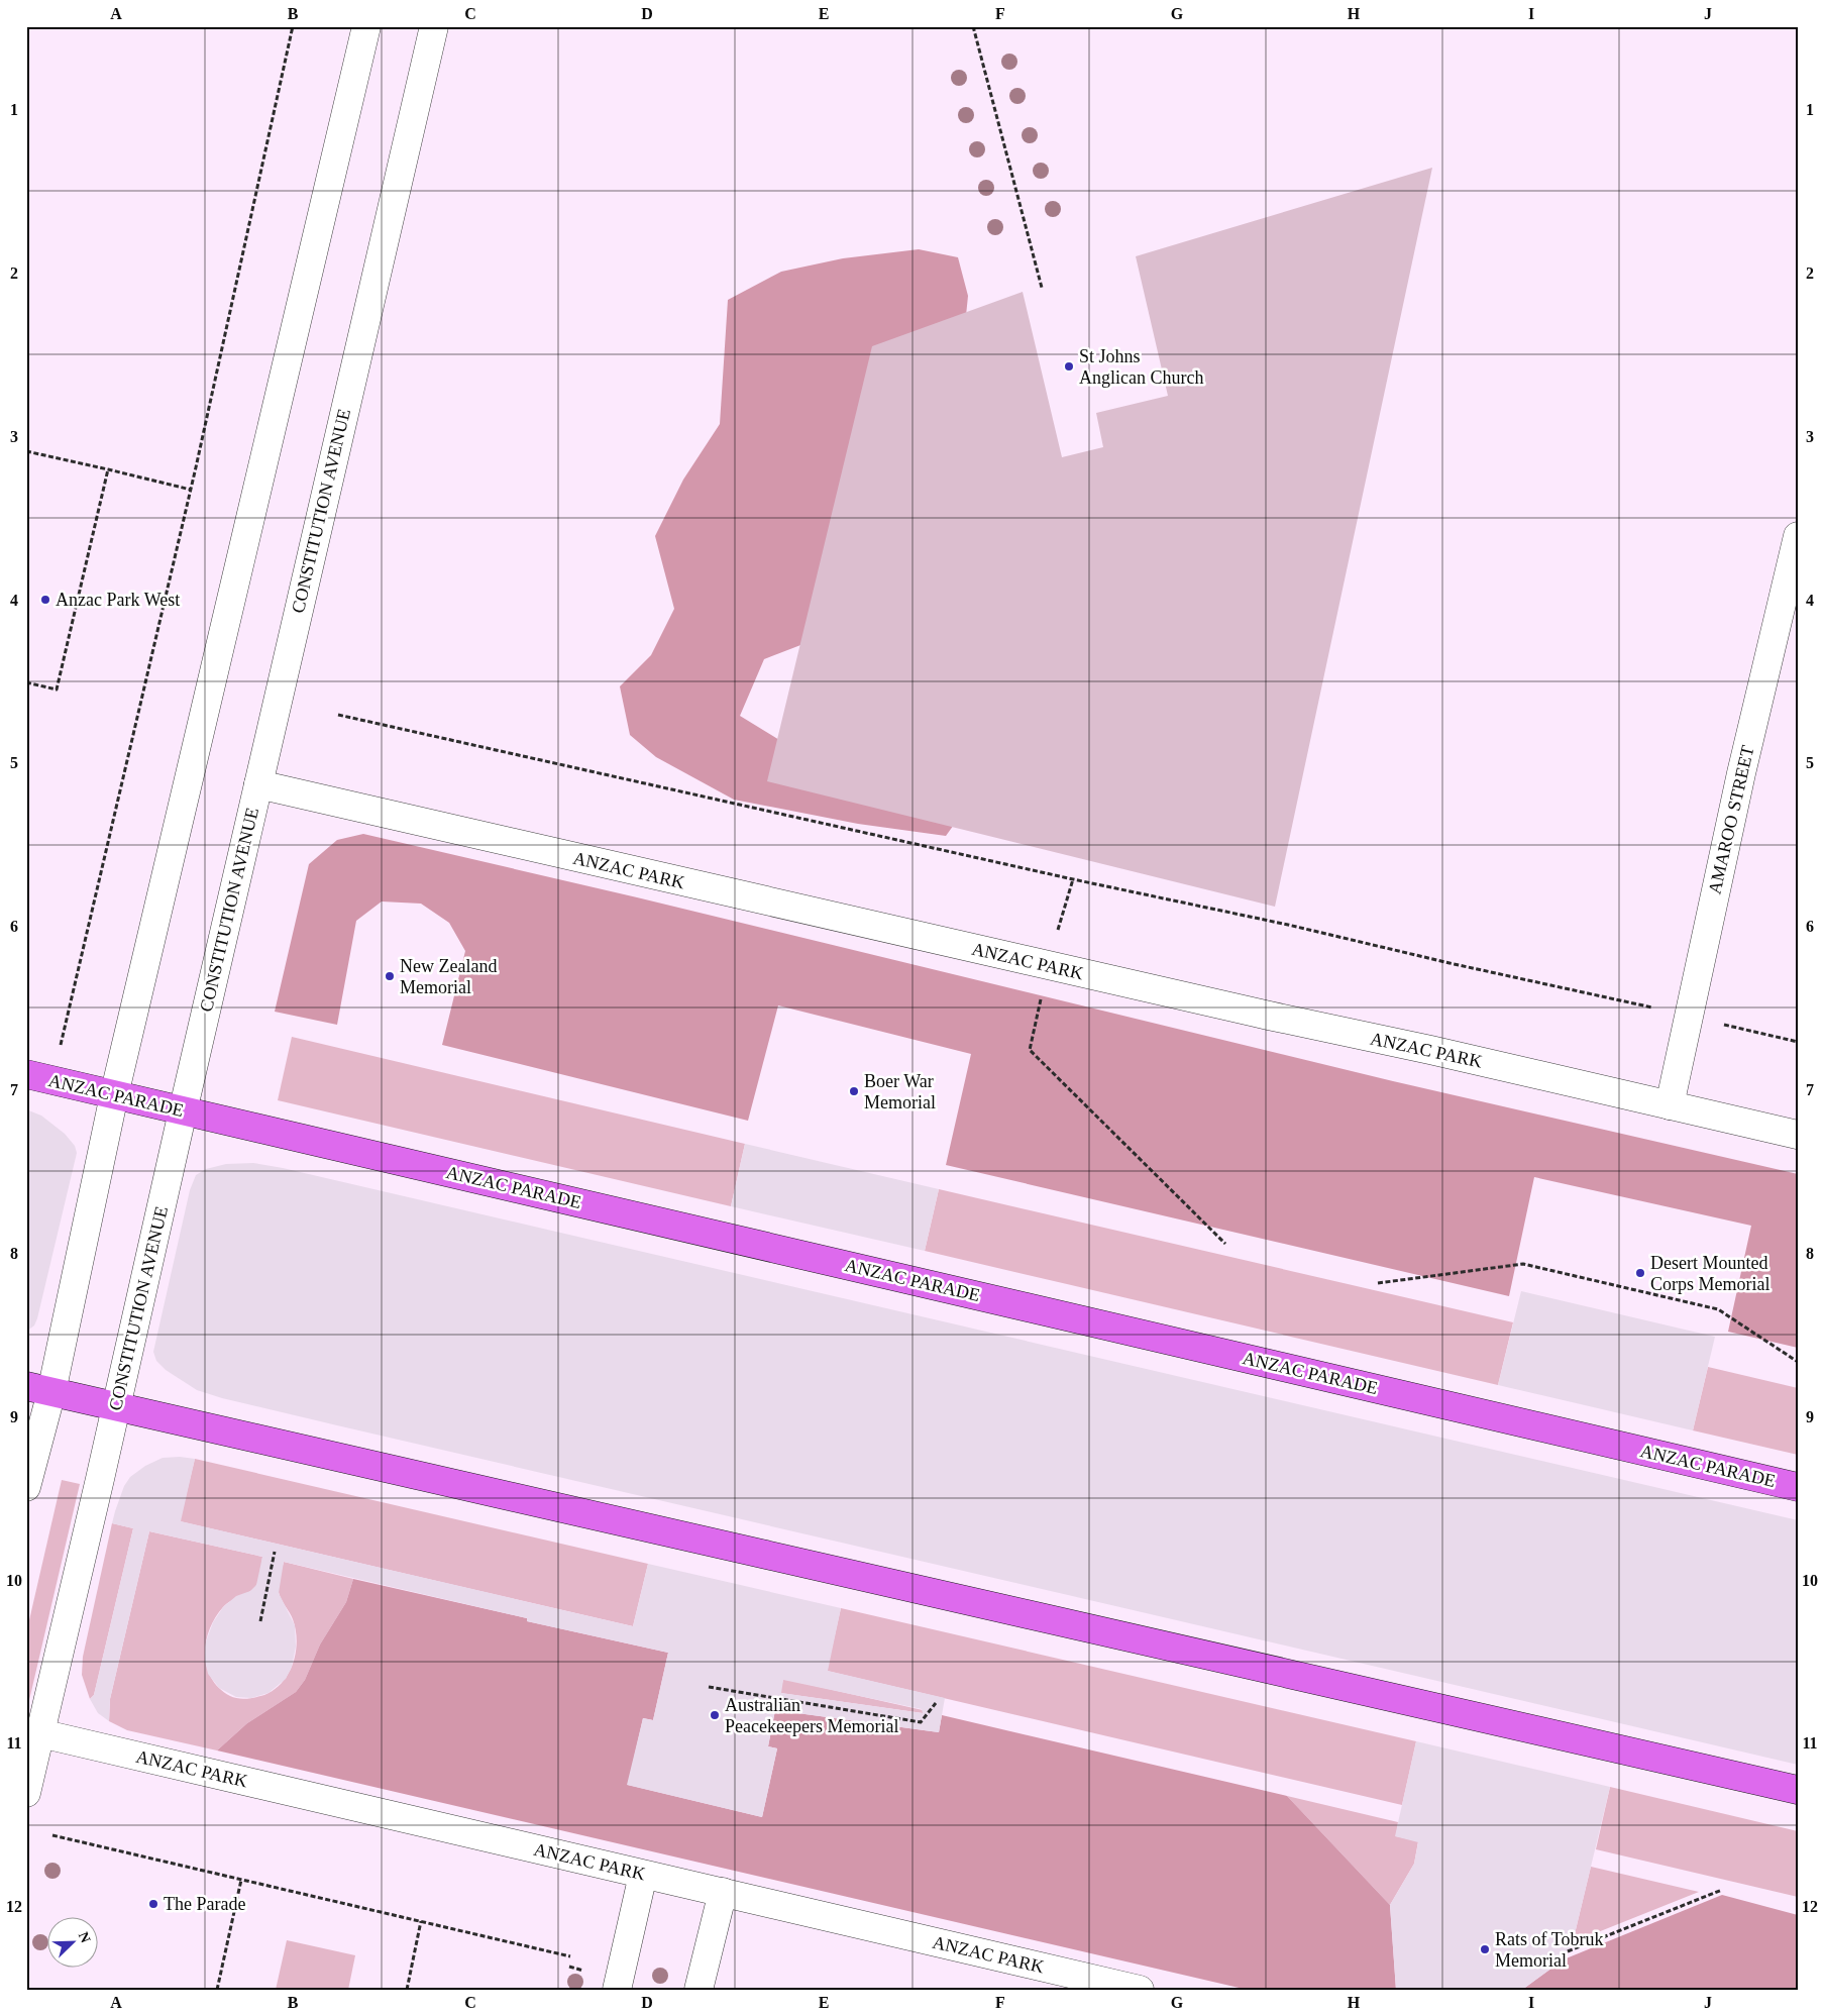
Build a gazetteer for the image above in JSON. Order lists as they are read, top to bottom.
{
  "streets": {
    "main road": ["ANZAC PARADE"],
    "street": ["CONSTITUTION AVENUE", "AMAROO STREET", "ANZAC PARK"]
  },
  "crossings": [
    ["CONSTITUTION AVENUE", "ANZAC PARK"],
    ["CONSTITUTION AVENUE", "ANZAC PARADE"],
    ["AMAROO STREET", "ANZAC PARK"]
  ],
  "places": [
    "St Johns Anglican Church",
    "Anzac Park West",
    "New Zealand Memorial",
    "Boer War Memorial",
    "Desert Mounted Corps Memorial",
    "Australian Peacekeepers Memorial",
    "The Parade",
    "Rats of Tobruk Memorial"
  ],
  "north": "top right",
  "grid": {
    "columns": [
      "A",
      "B",
      "C",
      "D",
      "E",
      "F",
      "G",
      "H",
      "I",
      "J"
    ],
    "rows": [
      "1",
      "2",
      "3",
      "4",
      "5",
      "6",
      "7",
      "8",
      "9",
      "10",
      "11",
      "12"
    ]
  }
}
